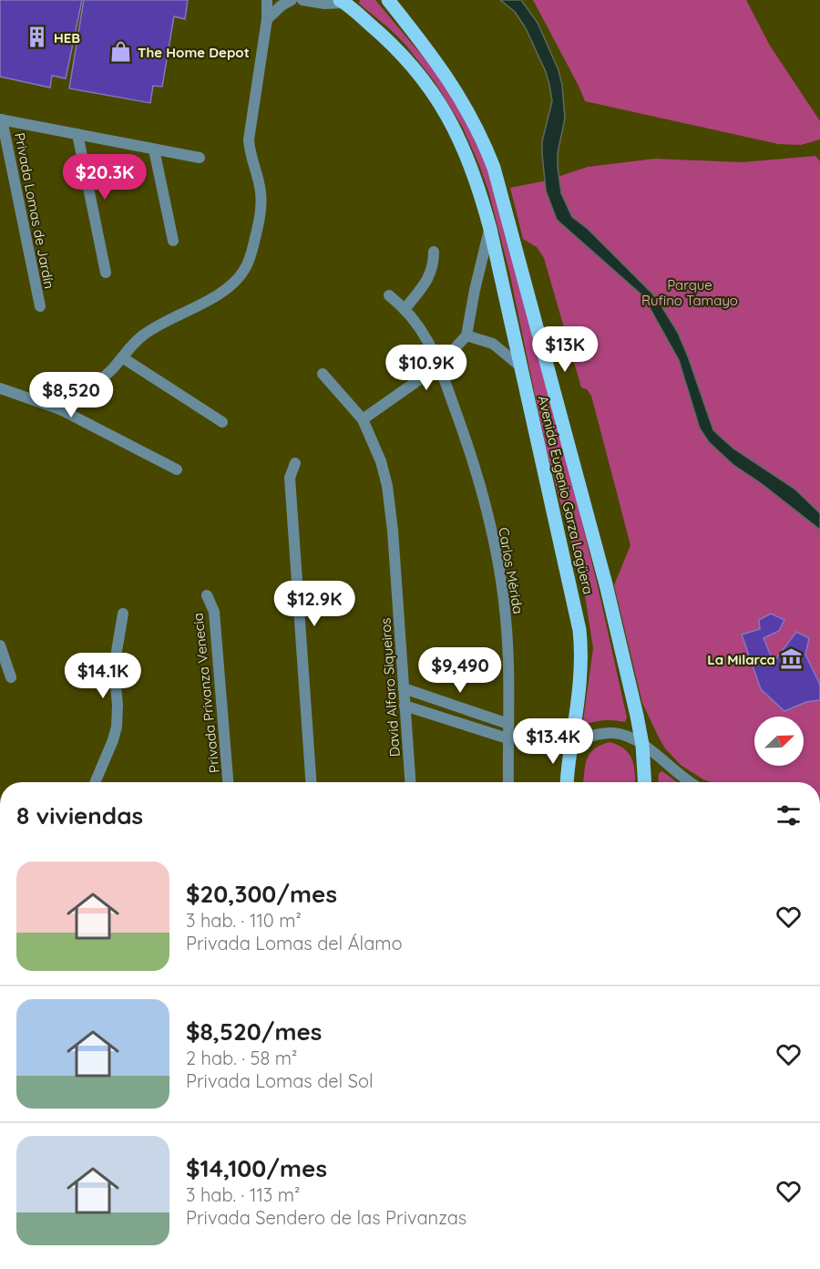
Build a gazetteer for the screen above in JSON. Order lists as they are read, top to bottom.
{
  "streets": {
    "main road": ["Avenida Eugenio Garza Lagüera"],
    "street": [
      "Privada Lomas de Jardín",
      "Carlos Mérida",
      "David Alfaro Siqueiros",
      "Privada Privanza Venecia"
    ]
  },
  "parks": ["Parque Rufino Tamayo"],
  "places": {
    "building": ["HEB"],
    "shop": ["The Home Depot"],
    "museum": ["La Milarca"]
  },
  "north": "top right",
  "page": {
    "price": [
      "$20.3K",
      "$13K",
      "$10.9K",
      "$8,520",
      "$12.9K",
      "$9,490",
      "$14.1K",
      "$13.4K"
    ],
    "heading": "8 viviendas",
    "list": [
      {
        "name": "$20,300/mes",
        "note": "3 hab. · 110 m² · Privada Lomas del Álamo"
      },
      {
        "name": "$8,520/mes",
        "note": "2 hab. · 58 m² · Privada Lomas del Sol"
      },
      {
        "name": "$14,100/mes",
        "note": "3 hab. · 113 m² · Privada Sendero de las Privanzas"
      }
    ]
  }
}
